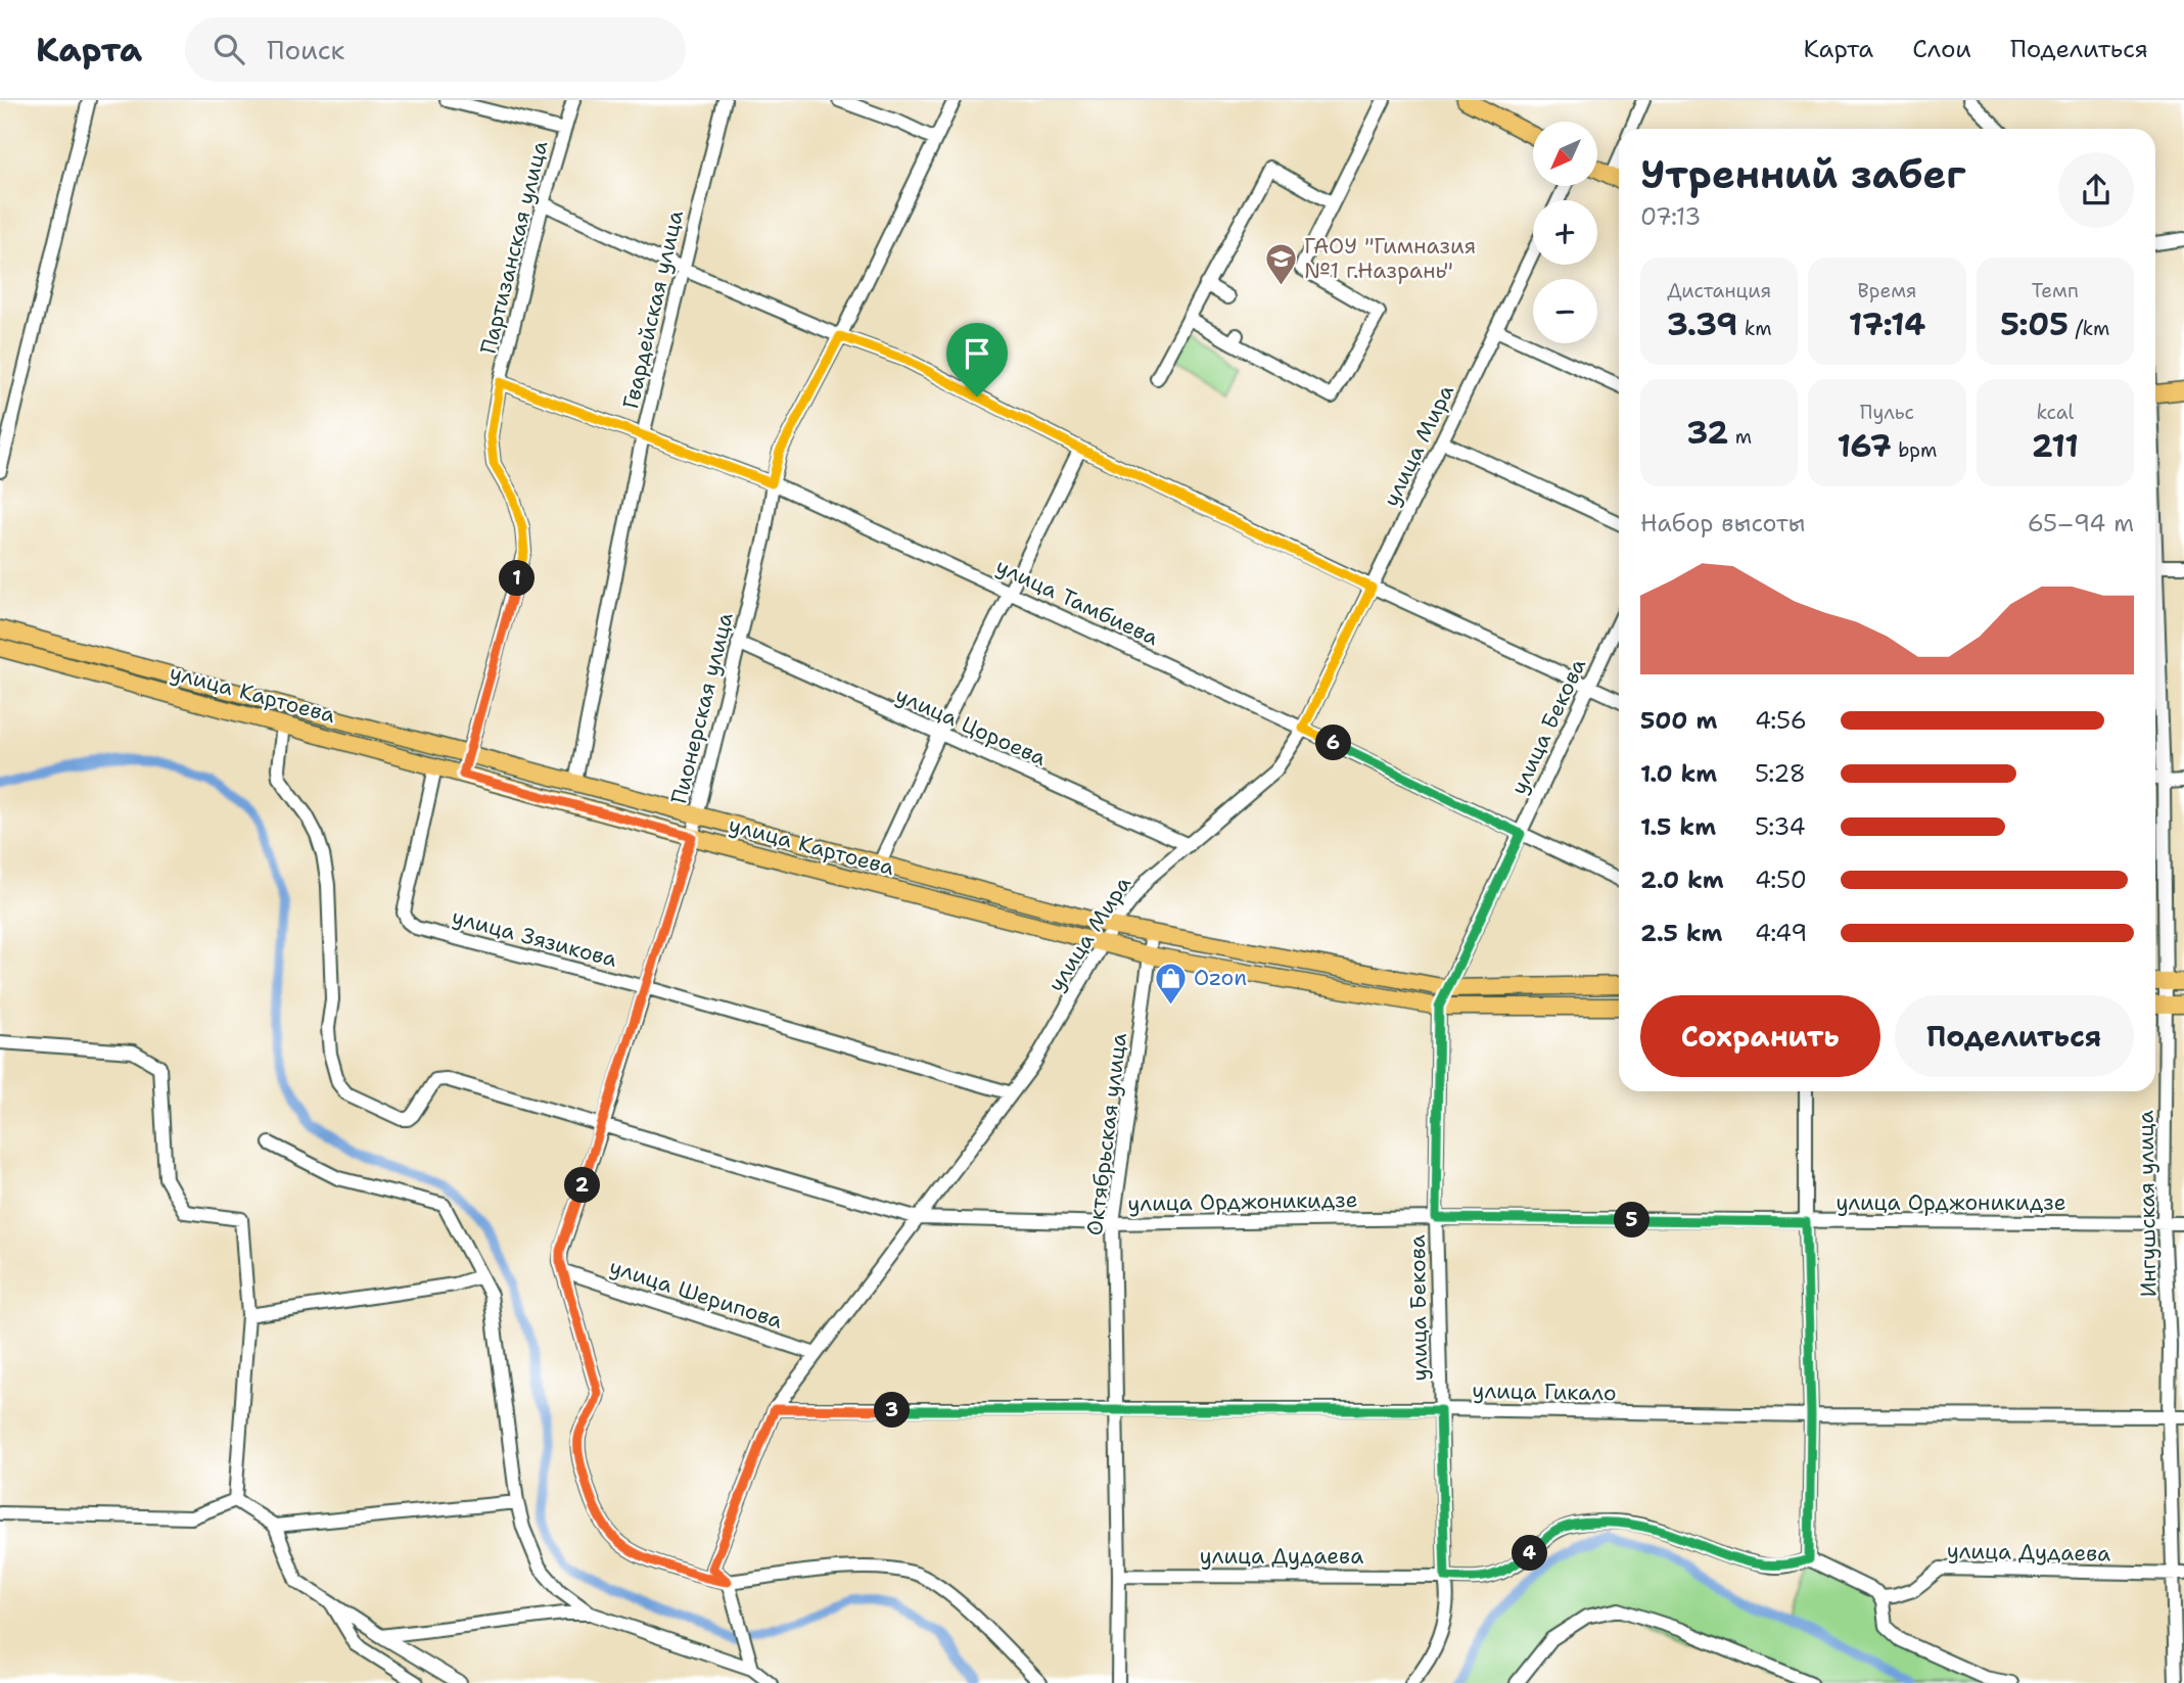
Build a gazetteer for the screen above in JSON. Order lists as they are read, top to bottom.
{
  "streets": {
    "main road": ["улица Картоева"],
    "street": [
      "Партизанская улица",
      "Гвардейская улица",
      "улица Мира",
      "улица Тамбиева",
      "Пионерская улица",
      "улица Цороева",
      "улица Бекова",
      "улица Зязикова",
      "Октябрьская улица",
      "улица Орджоникидзе",
      "Ингушская улица",
      "улица Шерипова",
      "улица Гикало",
      "улица Дудаева"
    ]
  },
  "crossings": [
    ["Партизанская улица", "улица Тамбиева"],
    ["Партизанская улица", "улица Картоева"],
    ["Гвардейская улица", "улица Тамбиева"],
    ["Гвардейская улица", "улица Картоева"],
    ["улица Мира", "улица Тамбиева"],
    ["улица Мира", "улица Картоева"],
    ["улица Мира", "Пионерская улица"],
    ["улица Мира", "улица Цороева"],
    ["улица Мира", "улица Зязикова"],
    ["улица Мира", "улица Орджоникидзе"],
    ["улица Мира", "улица Шерипова"],
    ["улица Мира", "улица Гикало"],
    ["улица Тамбиева", "Пионерская улица"],
    ["улица Тамбиева", "улица Бекова"],
    ["улица Картоева", "Пионерская улица"],
    ["улица Картоева", "улица Бекова"],
    ["улица Картоева", "улица Зязикова"],
    ["улица Картоева", "Октябрьская улица"],
    ["улица Картоева", "улица Орджоникидзе"],
    ["Пионерская улица", "улица Цороева"],
    ["Пионерская улица", "улица Зязикова"],
    ["Пионерская улица", "улица Орджоникидзе"],
    ["Пионерская улица", "улица Шерипова"],
    ["улица Бекова", "улица Орджоникидзе"],
    ["улица Бекова", "улица Гикало"],
    ["улица Бекова", "улица Дудаева"],
    ["Октябрьская улица", "улица Орджоникидзе"],
    ["Октябрьская улица", "улица Гикало"],
    ["Октябрьская улица", "улица Дудаева"],
    ["улица Орджоникидзе", "Ингушская улица"],
    ["Ингушская улица", "улица Гикало"],
    ["Ингушская улица", "улица Дудаева"]
  ],
  "places": {
    "school or university": ["ГАОУ \"Гимназия №1 г.Назрань\""],
    "shop": ["Ozon"]
  },
  "north": "bottom left",
  "page": {
    "header": "Карта",
    "search": "Поиск",
    "nav": ["Карта", "Слои", "Поделиться"],
    "map_buttons": ["+", "−"],
    "heading": ["Утренний забег", "07:13"],
    "stats": [
      ["Дистанция", "3.39 km"],
      ["Время", "17:14"],
      ["Темп", "5:05 /km"],
      ["32 m"],
      ["Пульс", "167 bpm"],
      ["kcal", "211"]
    ],
    "chart": ["Набор высоты", "65–94 m"],
    "pins": [
      "1",
      "6",
      "2",
      "5",
      "3",
      "4"
    ],
    "list": [
      {
        "name": "500 m",
        "note": "4:56"
      },
      {
        "name": "1.0 km",
        "note": "5:28"
      },
      {
        "name": "1.5 km",
        "note": "5:34"
      },
      {
        "name": "2.0 km",
        "note": "4:50"
      },
      {
        "name": "2.5 km",
        "note": "4:49"
      }
    ],
    "buttons": ["Сохранить", "Поделиться"]
  }
}
